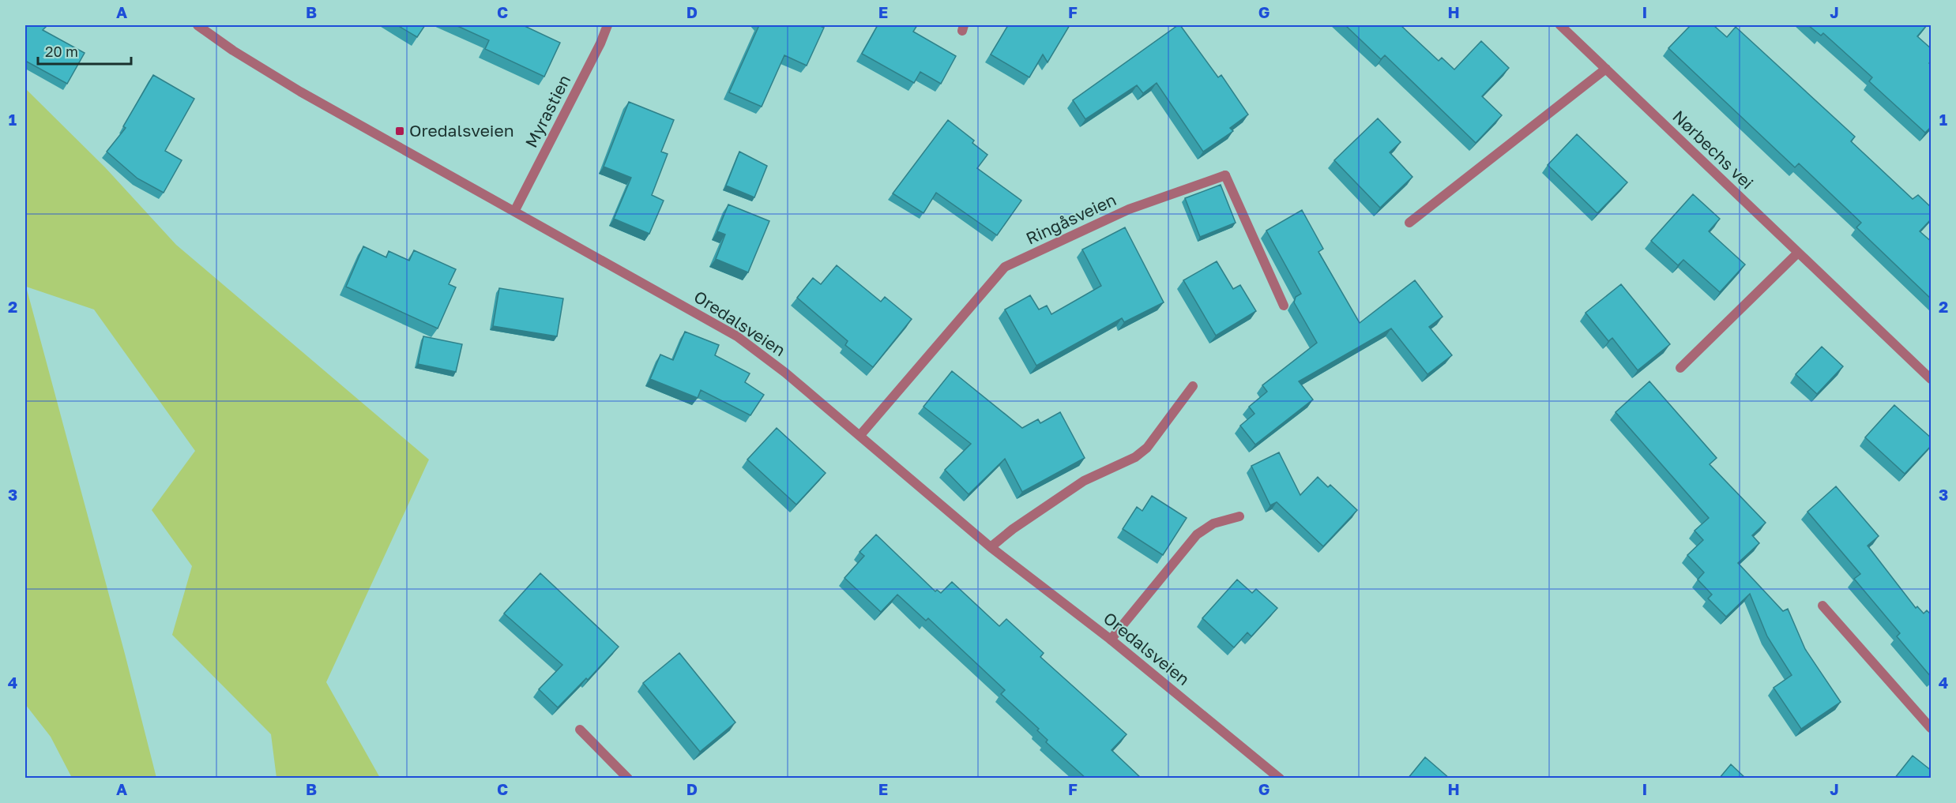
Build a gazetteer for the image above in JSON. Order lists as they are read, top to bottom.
{
  "streets": {
    "street": [
      "Myrastien",
      "Nørbechs vei",
      "Ringåsveien",
      "Oredalsveien"
    ]
  },
  "crossings": [
    ["Myrastien", "Oredalsveien"],
    ["Ringåsveien", "Oredalsveien"]
  ],
  "places": {
    "transit": ["Oredalsveien"]
  },
  "scale_bar": "20 m",
  "grid": {
    "columns": [
      "A",
      "B",
      "C",
      "D",
      "E",
      "F",
      "G",
      "H",
      "I",
      "J"
    ],
    "rows": [
      "1",
      "2",
      "3",
      "4"
    ]
  }
}
